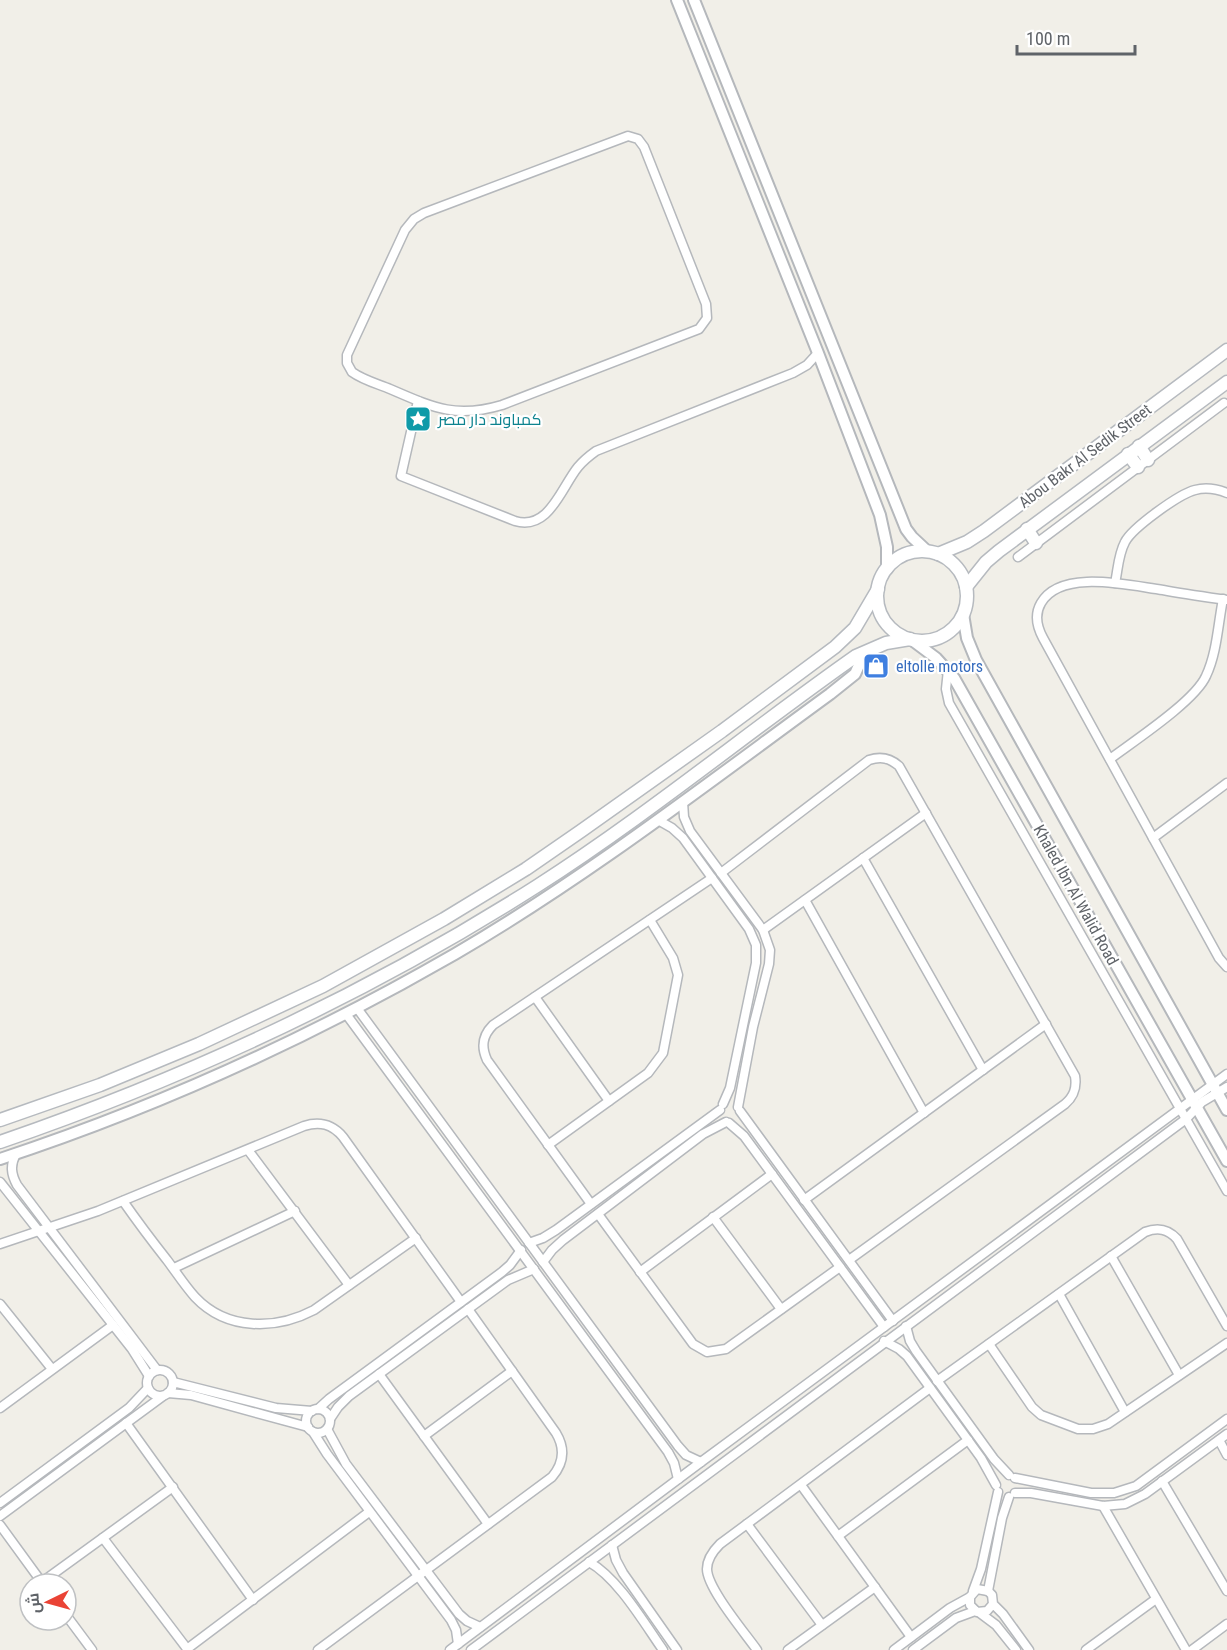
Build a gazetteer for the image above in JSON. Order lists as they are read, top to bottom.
{
  "streets": {
    "main road": ["Abou Bakr Al Sedik Street"],
    "street": ["Khaled Ibn Al Walid Road"]
  },
  "crossings": [
    ["Abou Bakr Al Sedik Street", "Khaled Ibn Al Walid Road"]
  ],
  "places": {
    "place": ["كمباوند دار مصر"],
    "shop": ["eltolle motors"]
  },
  "scale_bar": "100 m",
  "north": "left"
}
